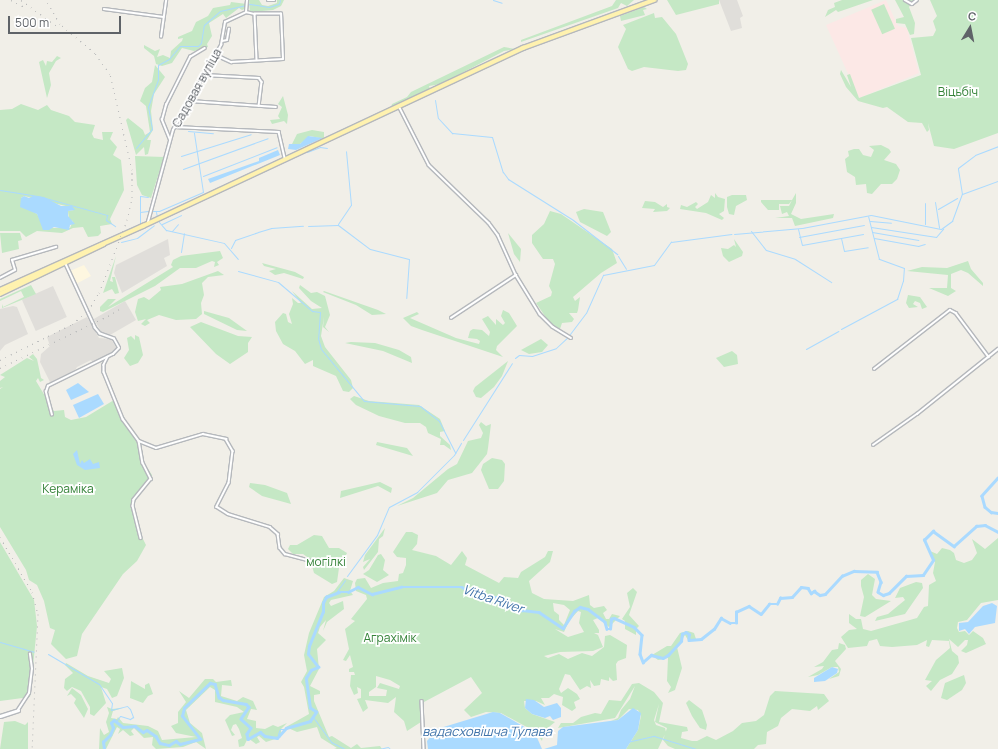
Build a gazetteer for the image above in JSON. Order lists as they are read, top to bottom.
{
  "streets": {
    "street": ["Садовая вуліца"]
  },
  "water": ["Vitba River", "вадасховішча Тулава"],
  "parks": [
    "Віцьбіч",
    "Кераміка",
    "могілкі",
    "Аграхімік"
  ],
  "scale_bar": "500 m",
  "north": "top"
}
